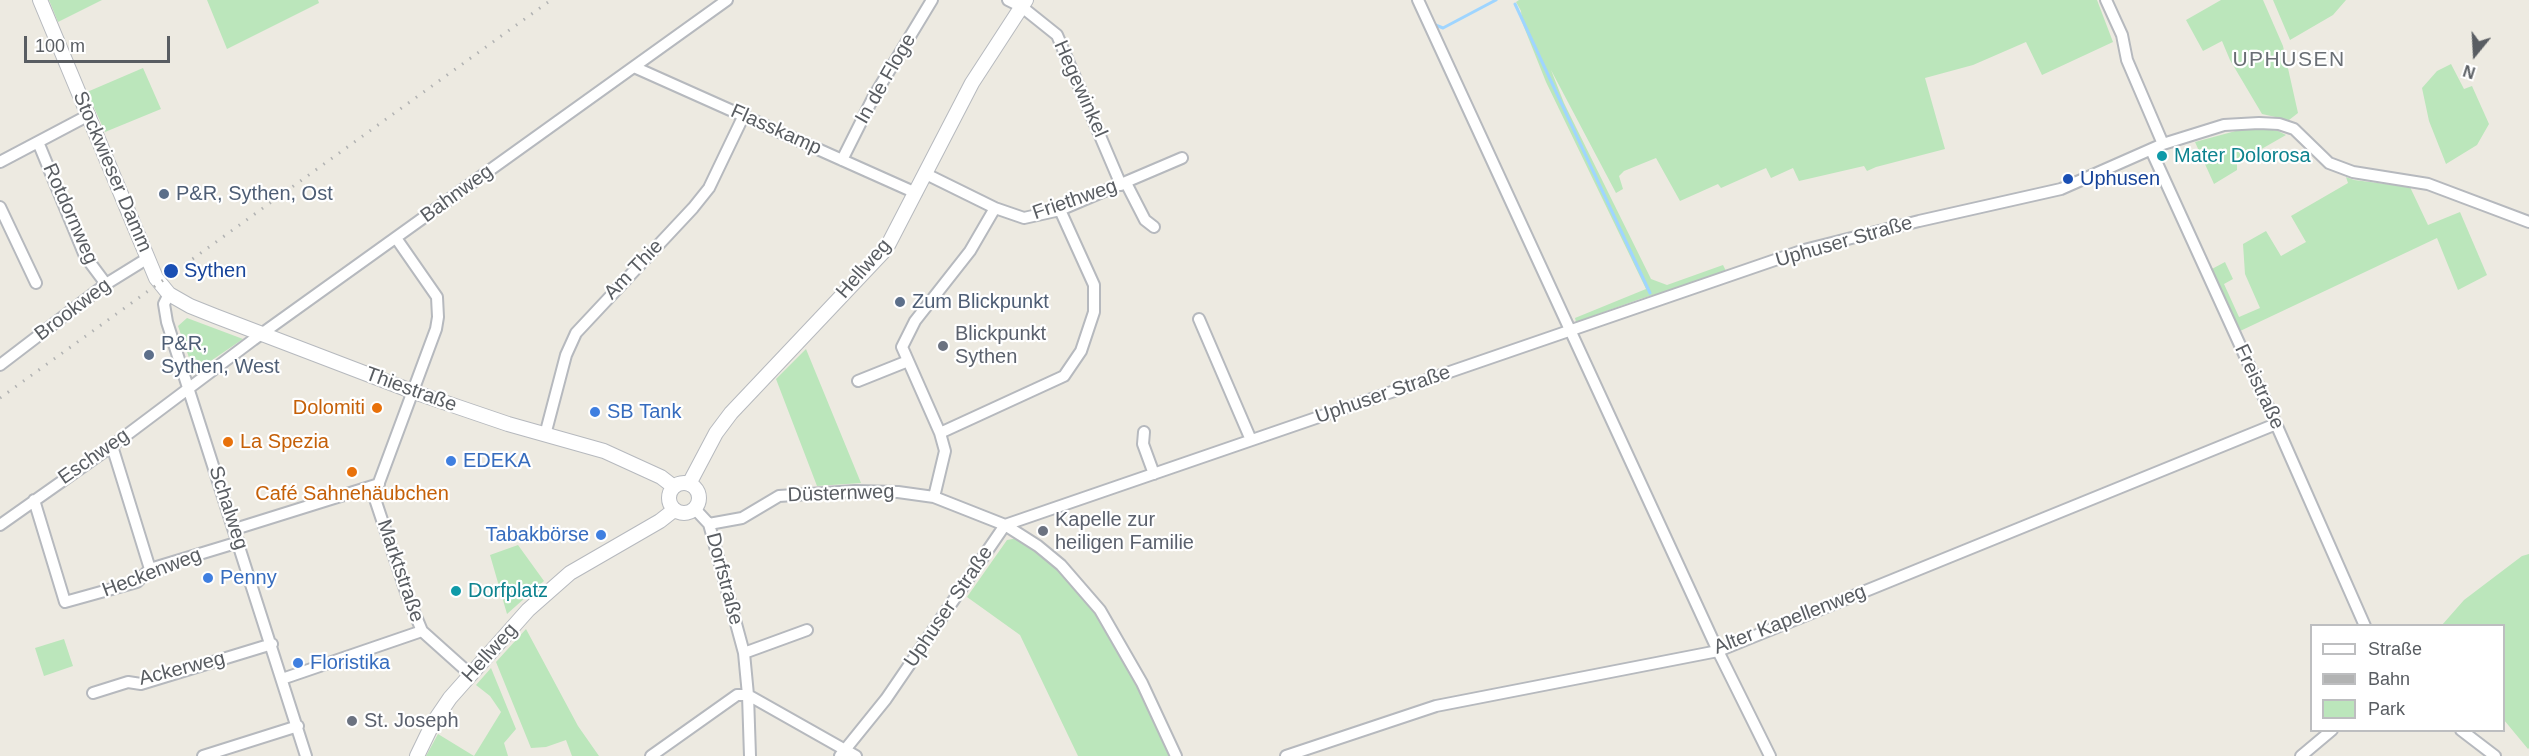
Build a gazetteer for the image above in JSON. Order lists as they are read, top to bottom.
{
  "streets": {
    "street": [
      "In de Floge",
      "Hegewinkel",
      "Flasskamp",
      "Stockwieser Damm",
      "Bahnweg",
      "Friethweg",
      "Rotdornweg",
      "Uphuser Straße",
      "Hellweg",
      "Am Thie",
      "Brookweg",
      "Freistraße",
      "Thiestraße",
      "Eschweg",
      "Düsternweg",
      "Schalweg",
      "Marktstraße",
      "Heckenweg",
      "Dorfstraße",
      "Alter Kapellenweg",
      "Ackerweg"
    ]
  },
  "crossings": [
    ["In de Floge", "Flasskamp"],
    ["Hegewinkel", "Friethweg"],
    ["Hegewinkel", "Hellweg"],
    ["Flasskamp", "Bahnweg"],
    ["Flasskamp", "Hellweg"],
    ["Flasskamp", "Am Thie"],
    ["Stockwieser Damm", "Brookweg"],
    ["Stockwieser Damm", "Thiestraße"],
    ["Bahnweg", "Thiestraße"],
    ["Bahnweg", "Eschweg"],
    ["Bahnweg", "Schalweg"],
    ["Bahnweg", "Marktstraße"],
    ["Friethweg", "Hellweg"],
    ["Rotdornweg", "Brookweg"],
    ["Uphuser Straße", "Freistraße"],
    ["Uphuser Straße", "Düsternweg"],
    ["Hellweg", "Thiestraße"],
    ["Hellweg", "Marktstraße"],
    ["Hellweg", "Dorfstraße"],
    ["Am Thie", "Thiestraße"],
    ["Freistraße", "Alter Kapellenweg"],
    ["Thiestraße", "Schalweg"],
    ["Thiestraße", "Marktstraße"],
    ["Thiestraße", "Dorfstraße"],
    ["Eschweg", "Schalweg"],
    ["Eschweg", "Heckenweg"],
    ["Düsternweg", "Dorfstraße"],
    ["Schalweg", "Heckenweg"],
    ["Schalweg", "Ackerweg"]
  ],
  "districts": ["UPHUSEN"],
  "places": [
    "Mater Dolorosa",
    "Uphusen",
    "P&R, Sythen, Ost",
    "Sythen",
    "Zum Blickpunkt",
    "Blickpunkt Sythen",
    "P&R, Sythen, West",
    "Dolomiti",
    "SB Tank",
    "La Spezia",
    "EDEKA",
    "Café Sahnehäubchen",
    "Kapelle zur heiligen Familie",
    "Tabakbörse",
    "Penny",
    "Dorfplatz",
    "Floristika",
    "St. Joseph"
  ],
  "legend": ["Straße", "Bahn", "Park"],
  "scale_bar": "100 m",
  "north": "bottom"
}
